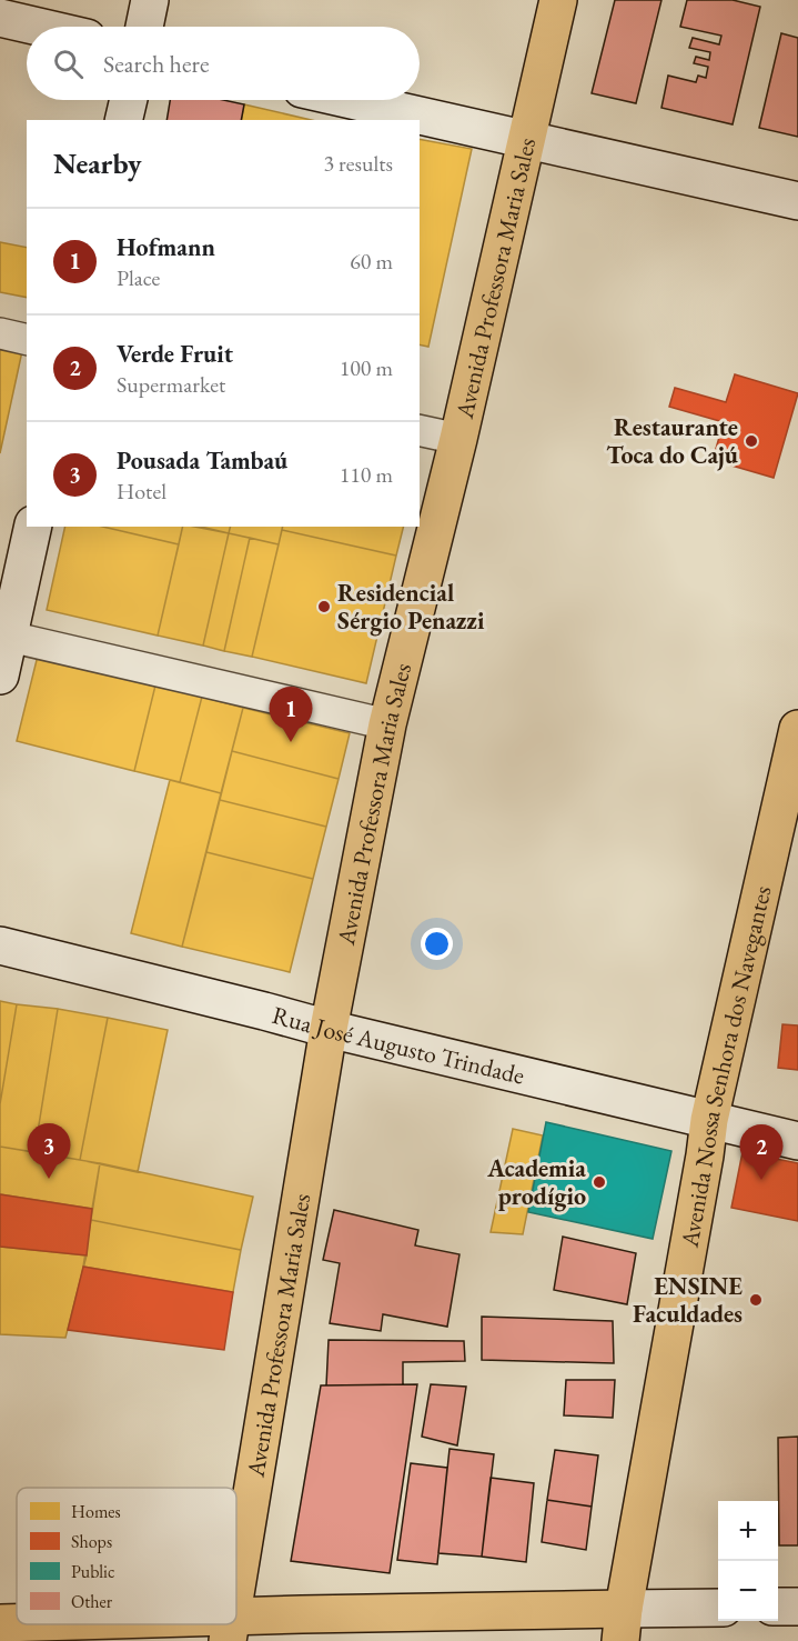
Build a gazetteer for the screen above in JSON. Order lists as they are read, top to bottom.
{
  "streets": {
    "main road": ["Avenida Professora Maria Sales", "Rua José Augusto Trindade", "Avenida Nossa Senhora dos Navegantes"]
  },
  "crossings": [
    ["Avenida Professora Maria Sales", "Rua José Augusto Trindade"],
    ["Rua José Augusto Trindade", "Avenida Nossa Senhora dos Navegantes"]
  ],
  "places": [
    "Restaurante Toca do Cajú",
    "Residencial Sérgio Penazzi",
    "Academia prodígio",
    "ENSINE Faculdades"
  ],
  "legend": [
    "Homes",
    "Shops",
    "Public",
    "Other"
  ],
  "page": {
    "search": "Search here",
    "heading": ["Nearby", "3 results"],
    "list": [
      {
        "mark": "1",
        "name": "Hofmann",
        "note": "Place",
        "value": "60 m"
      },
      {
        "mark": "2",
        "name": "Verde Fruit",
        "note": "Supermarket",
        "value": "100 m"
      },
      {
        "mark": "3",
        "name": "Pousada Tambaú",
        "note": "Hotel",
        "value": "110 m"
      }
    ],
    "pins": ["1", "3", "2"],
    "map_buttons": ["+", "−"]
  }
}
